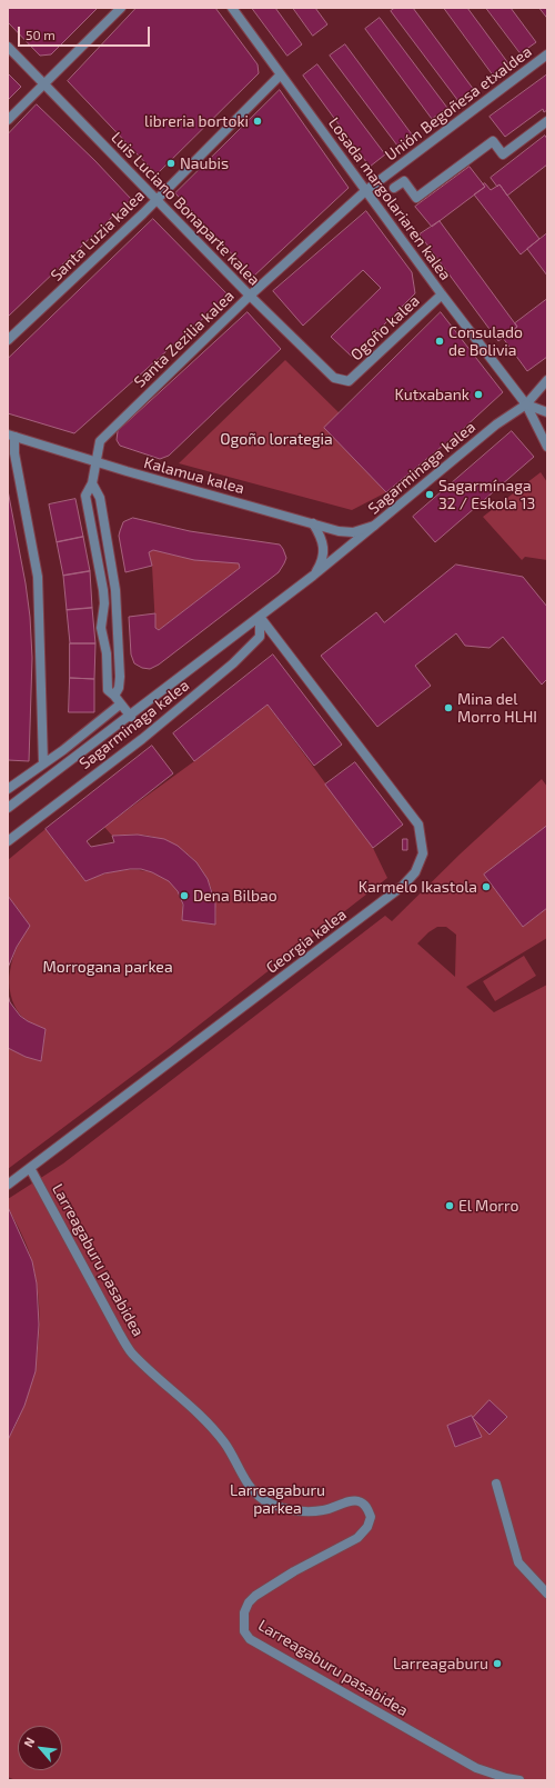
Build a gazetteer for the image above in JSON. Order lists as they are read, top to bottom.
{
  "streets": {
    "street": [
      "Unión Begoñesa etxaldea",
      "Losada margolariaren kalea",
      "Luis Luciano Bonaparte kalea",
      "Santa Luzia kalea",
      "Ogoño kalea",
      "Santa Zezilia kalea",
      "Sagarminaga kalea",
      "Kalamua kalea",
      "Georgia kalea",
      "Larreagaburu pasabidea"
    ]
  },
  "crossings": [
    ["Unión Begoñesa etxaldea", "Losada margolariaren kalea"],
    ["Unión Begoñesa etxaldea", "Santa Zezilia kalea"],
    ["Losada margolariaren kalea", "Santa Luzia kalea"],
    ["Losada margolariaren kalea", "Ogoño kalea"],
    ["Losada margolariaren kalea", "Santa Zezilia kalea"],
    ["Losada margolariaren kalea", "Sagarminaga kalea"],
    ["Luis Luciano Bonaparte kalea", "Santa Luzia kalea"],
    ["Luis Luciano Bonaparte kalea", "Ogoño kalea"],
    ["Luis Luciano Bonaparte kalea", "Santa Zezilia kalea"],
    ["Santa Zezilia kalea", "Kalamua kalea"],
    ["Sagarminaga kalea", "Kalamua kalea"],
    ["Sagarminaga kalea", "Georgia kalea"],
    ["Georgia kalea", "Larreagaburu pasabidea"]
  ],
  "parks": ["Ogoño lorategia", "Morrogana parkea", "Larreagaburu parkea"],
  "places": [
    "libreria bortoki",
    "Naubis",
    "Consulado de Bolivia",
    "Kutxabank",
    "Sagarmínaga 32 / Eskola 13",
    "Mina del Morro HLHI",
    "Karmelo Ikastola",
    "Dena Bilbao",
    "El Morro",
    "Larreagaburu"
  ],
  "scale_bar": "50 m",
  "north": "top left"
}
